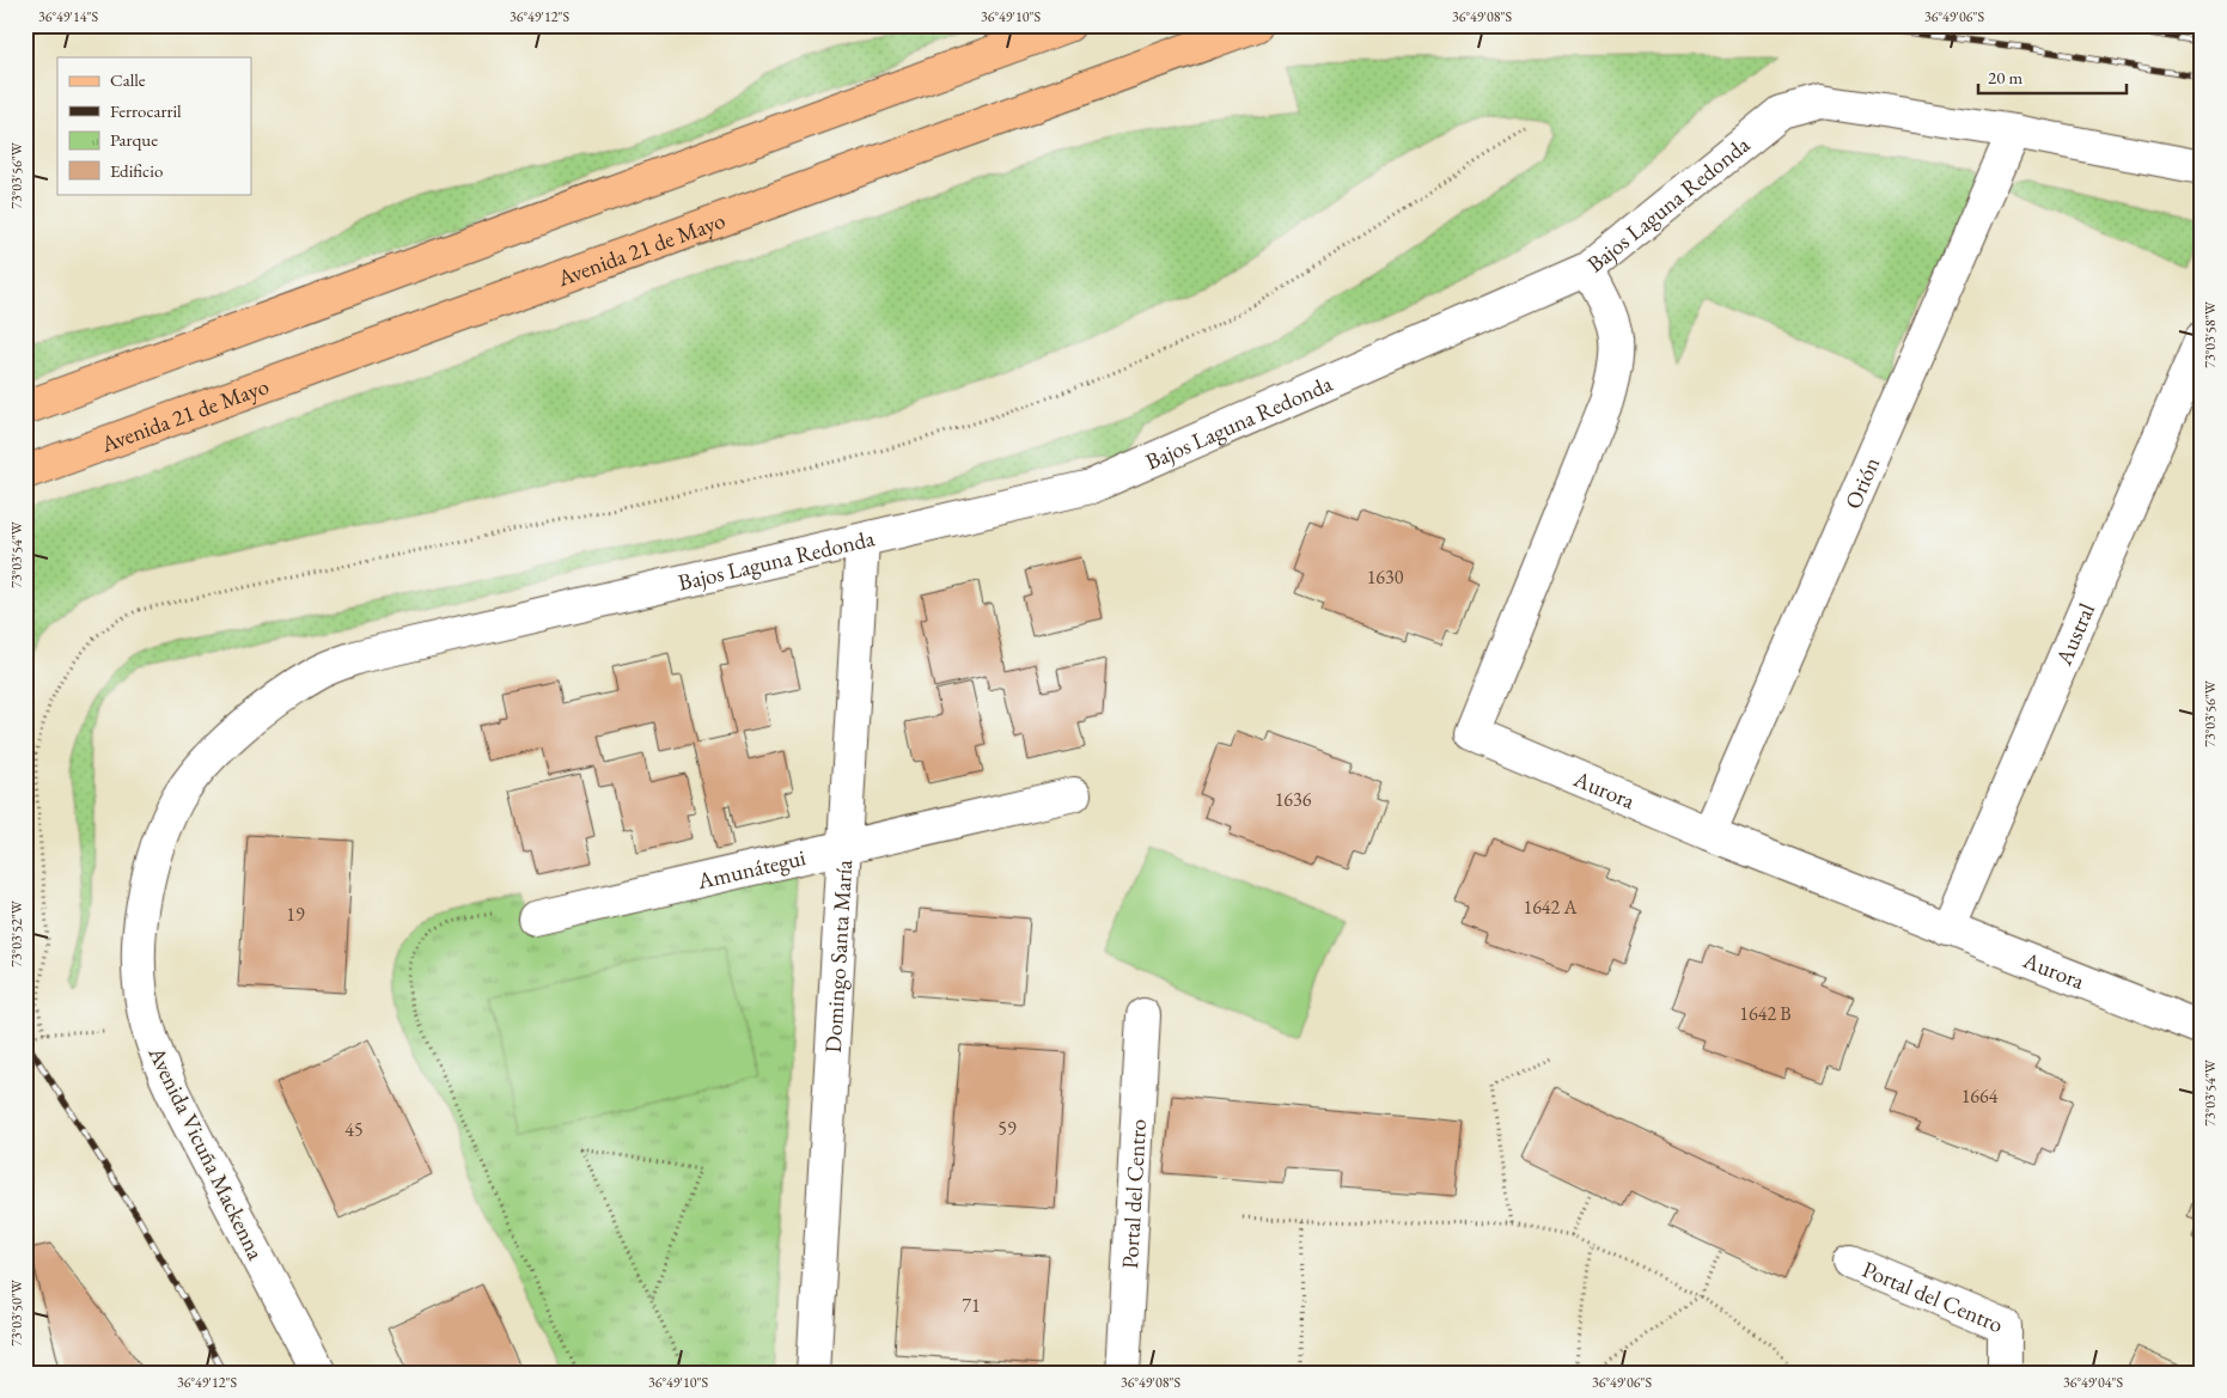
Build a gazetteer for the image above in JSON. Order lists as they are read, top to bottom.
{
  "streets": {
    "main road": ["Avenida 21 de Mayo"],
    "street": [
      "Bajos Laguna Redonda",
      "Orión",
      "Austral",
      "Aurora",
      "Amunátegui",
      "Domingo Santa María",
      "Avenida Vicuña Mackenna",
      "Portal del Centro"
    ]
  },
  "crossings": [
    ["Bajos Laguna Redonda", "Orión"],
    ["Bajos Laguna Redonda", "Aurora"],
    ["Bajos Laguna Redonda", "Domingo Santa María"],
    ["Bajos Laguna Redonda", "Avenida Vicuña Mackenna"],
    ["Orión", "Aurora"],
    ["Austral", "Aurora"],
    ["Amunátegui", "Domingo Santa María"]
  ],
  "house_numbers": [
    "1630",
    "1636",
    "1642 A",
    "19",
    "1642 B",
    "1664",
    "59",
    "45",
    "71"
  ],
  "legend": [
    "Calle",
    "Ferrocarril",
    "Parque",
    "Edificio"
  ],
  "scale_bar": "20 m",
  "coordinates": [
    "36°49'14\"S",
    "36°49'12\"S",
    "36°49'10\"S",
    "36°49'08\"S",
    "36°49'06\"S",
    "73°03'56\"W",
    "73°03'58\"W",
    "73°03'54\"W",
    "73°03'52\"W",
    "73°03'50\"W",
    "36°49'04\"S"
  ]
}
